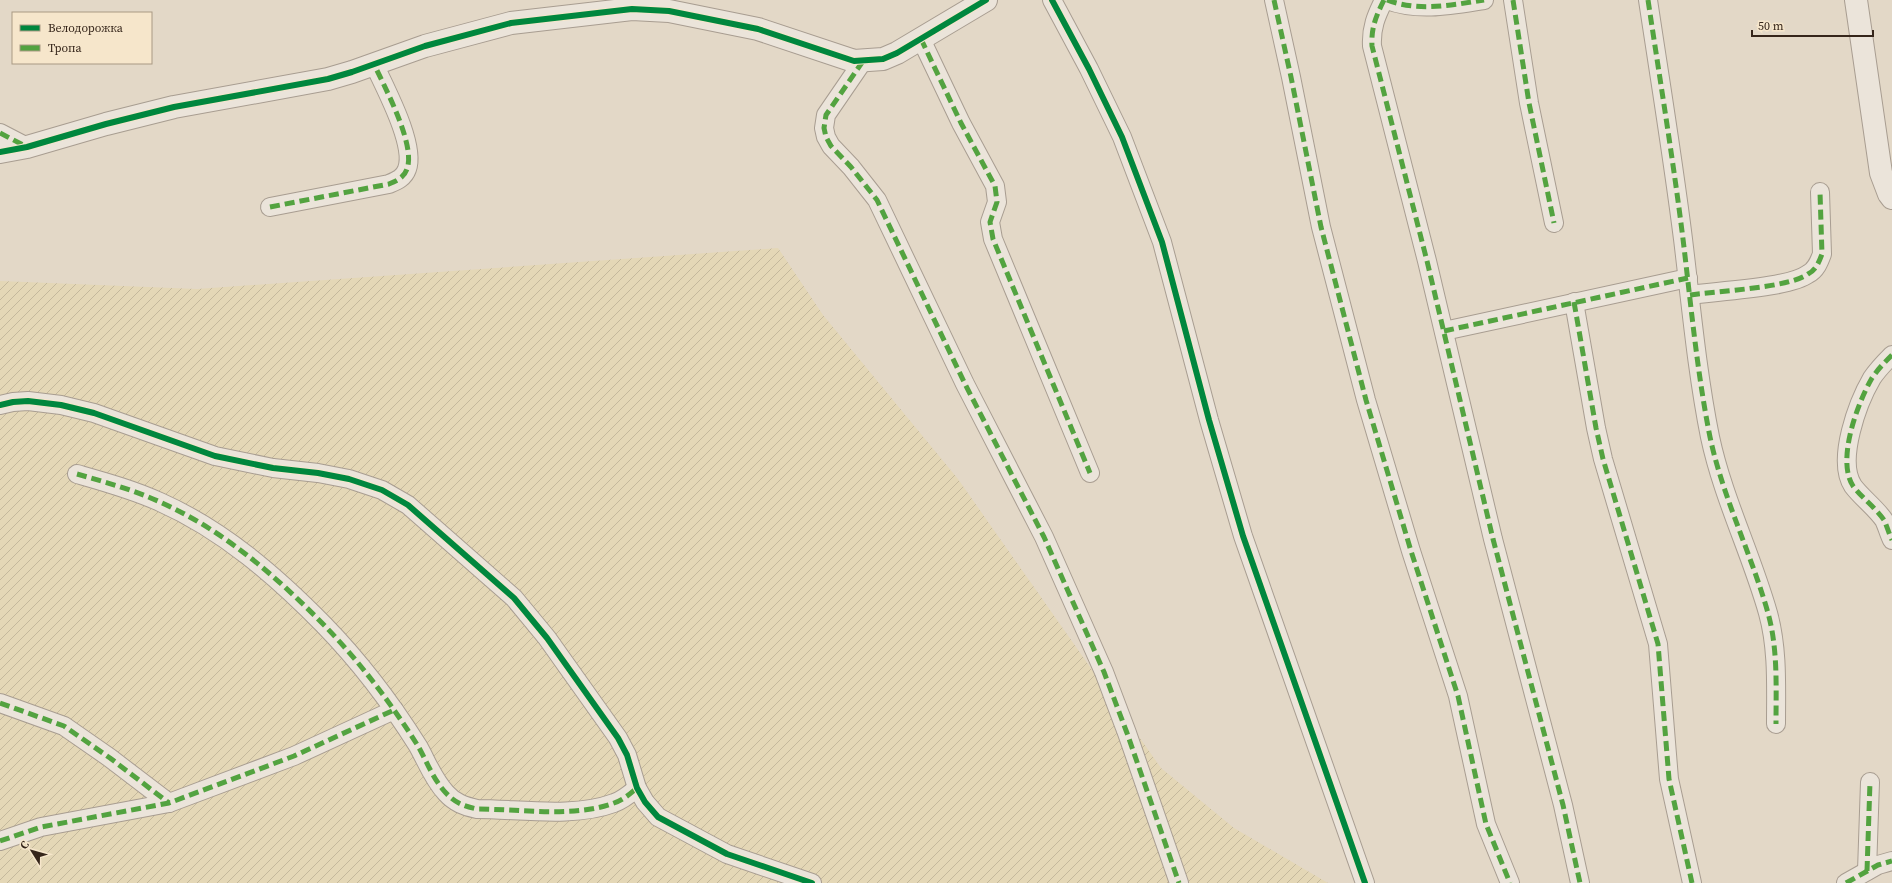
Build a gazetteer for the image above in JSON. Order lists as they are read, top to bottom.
{
  "legend": ["Велодорожка", "Тропа"],
  "scale_bar": "50 m",
  "north": "top left"
}
